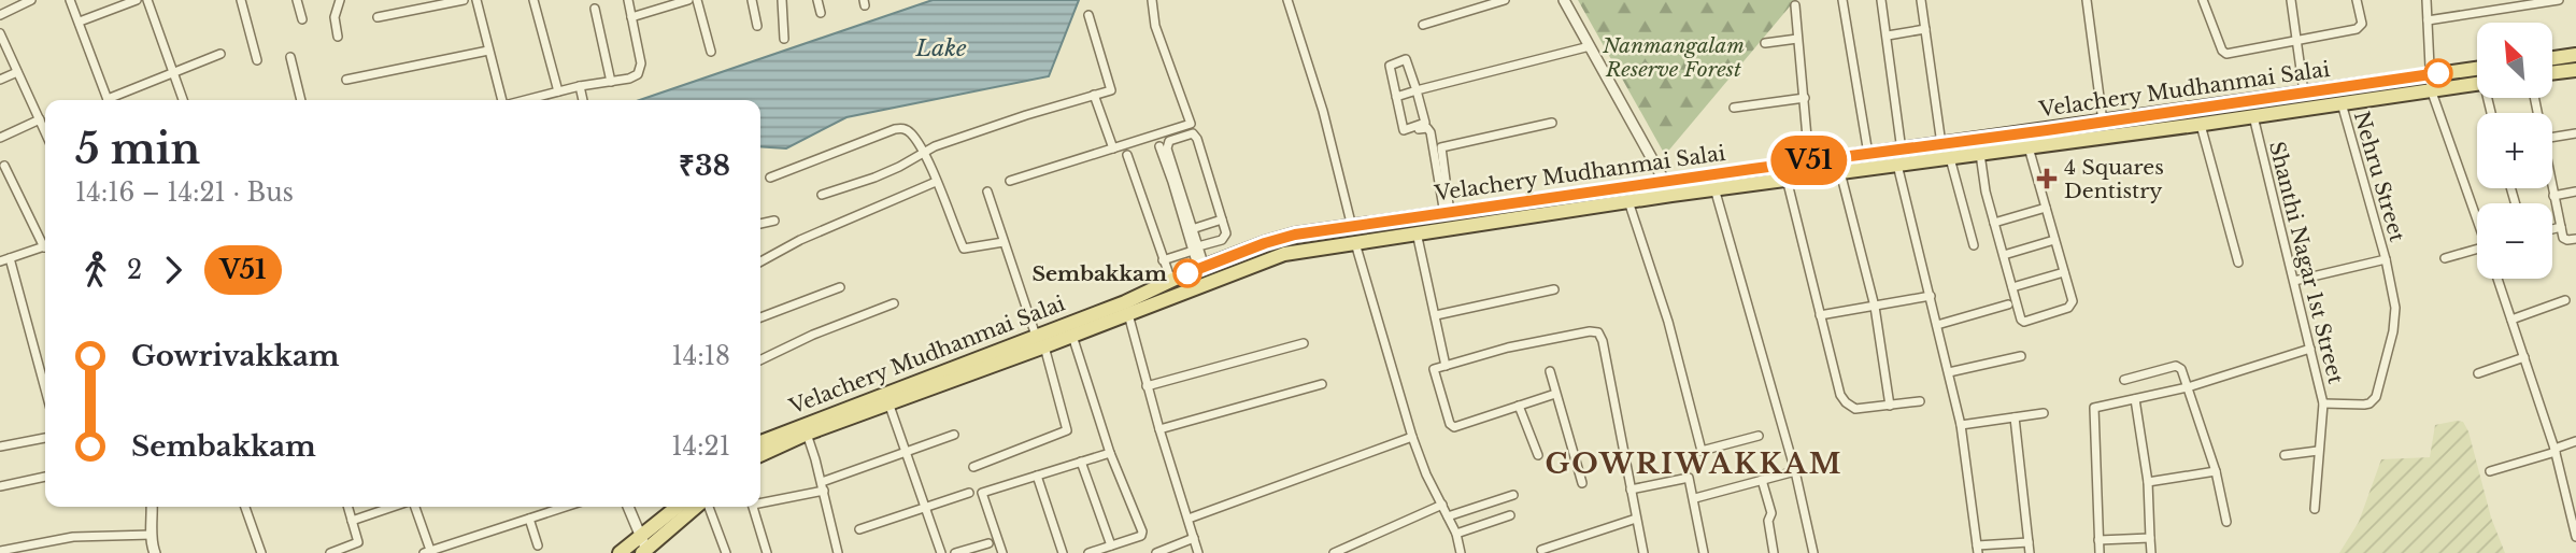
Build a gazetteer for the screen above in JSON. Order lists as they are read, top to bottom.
{
  "streets": {
    "main road": ["Velachery Mudhanmai Salai"],
    "street": ["Nehru Street", "Shanthi Nagar 1st Street"]
  },
  "crossings": [
    ["Velachery Mudhanmai Salai", "Nehru Street"],
    ["Velachery Mudhanmai Salai", "Shanthi Nagar 1st Street"],
    ["Nehru Street", "Shanthi Nagar 1st Street"]
  ],
  "districts": ["GOWRIWAKKAM"],
  "water": ["Lake"],
  "parks": ["Nanmangalam Reserve Forest"],
  "places": {
    "health": ["4 Squares Dentistry"],
    "other": ["Sembakkam"]
  },
  "lines": ["bus line V51"],
  "north": "top left",
  "page": {
    "on_map": "V51",
    "map_buttons": ["+", "−"],
    "heading": ["5 min", "14:16 – 14:21 · Bus", "₹38"],
    "legs": ["2", "V51"],
    "list": [
      {
        "name": "Gowrivakkam",
        "value": "14:18"
      },
      {
        "name": "Sembakkam",
        "value": "14:21"
      }
    ]
  }
}
